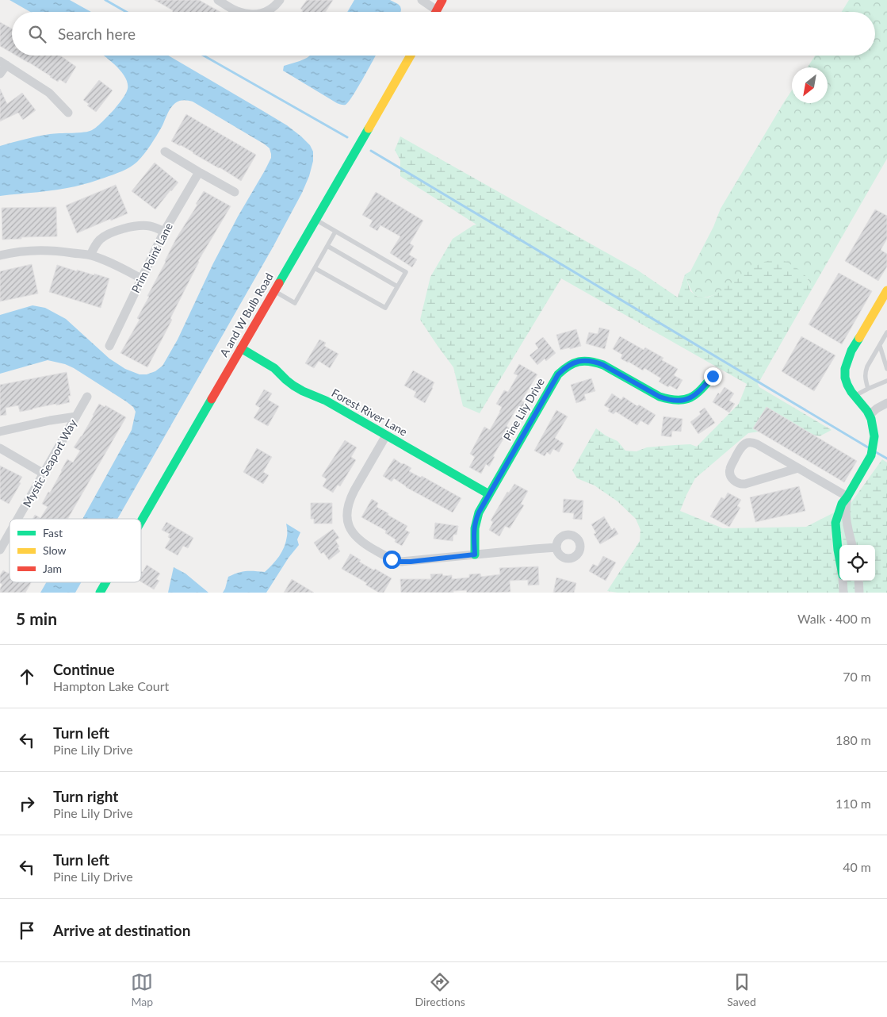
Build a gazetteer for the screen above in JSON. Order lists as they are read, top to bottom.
{
  "streets": {
    "street": [
      "Prim Point Lane",
      "A and W Bulb Road",
      "Pine Lily Drive",
      "Forest River Lane",
      "Mystic Seaport Way"
    ]
  },
  "crossings": [
    ["A and W Bulb Road", "Forest River Lane"],
    ["Pine Lily Drive", "Forest River Lane"]
  ],
  "legend": ["Fast", "Slow", "Jam"],
  "north": "bottom left",
  "page": {
    "search": "Search here",
    "heading": ["5 min", "Walk · 400 m"],
    "list": [
      ["Continue", "Hampton Lake Court", "70 m"],
      ["Turn left", "Pine Lily Drive", "180 m"],
      ["Turn right", "Pine Lily Drive", "110 m"],
      ["Turn left", "Pine Lily Drive", "40 m"],
      "Arrive at destination"
    ],
    "nav": ["Map", "Directions", "Saved"]
  }
}
